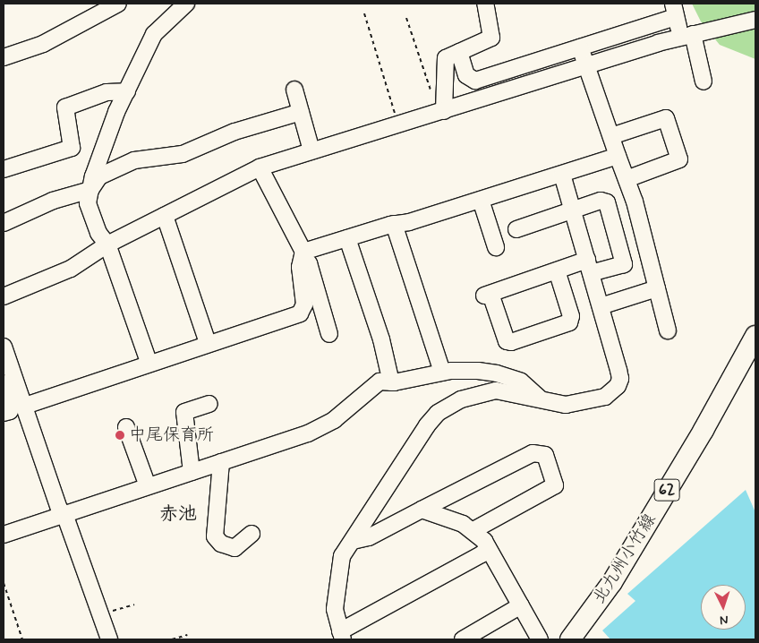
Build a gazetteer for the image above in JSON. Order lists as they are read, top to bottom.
{
  "streets": {
    "main road": ["62", "北九州小竹線"]
  },
  "districts": ["赤池"],
  "places": ["中尾保育所"],
  "north": "bottom"
}
